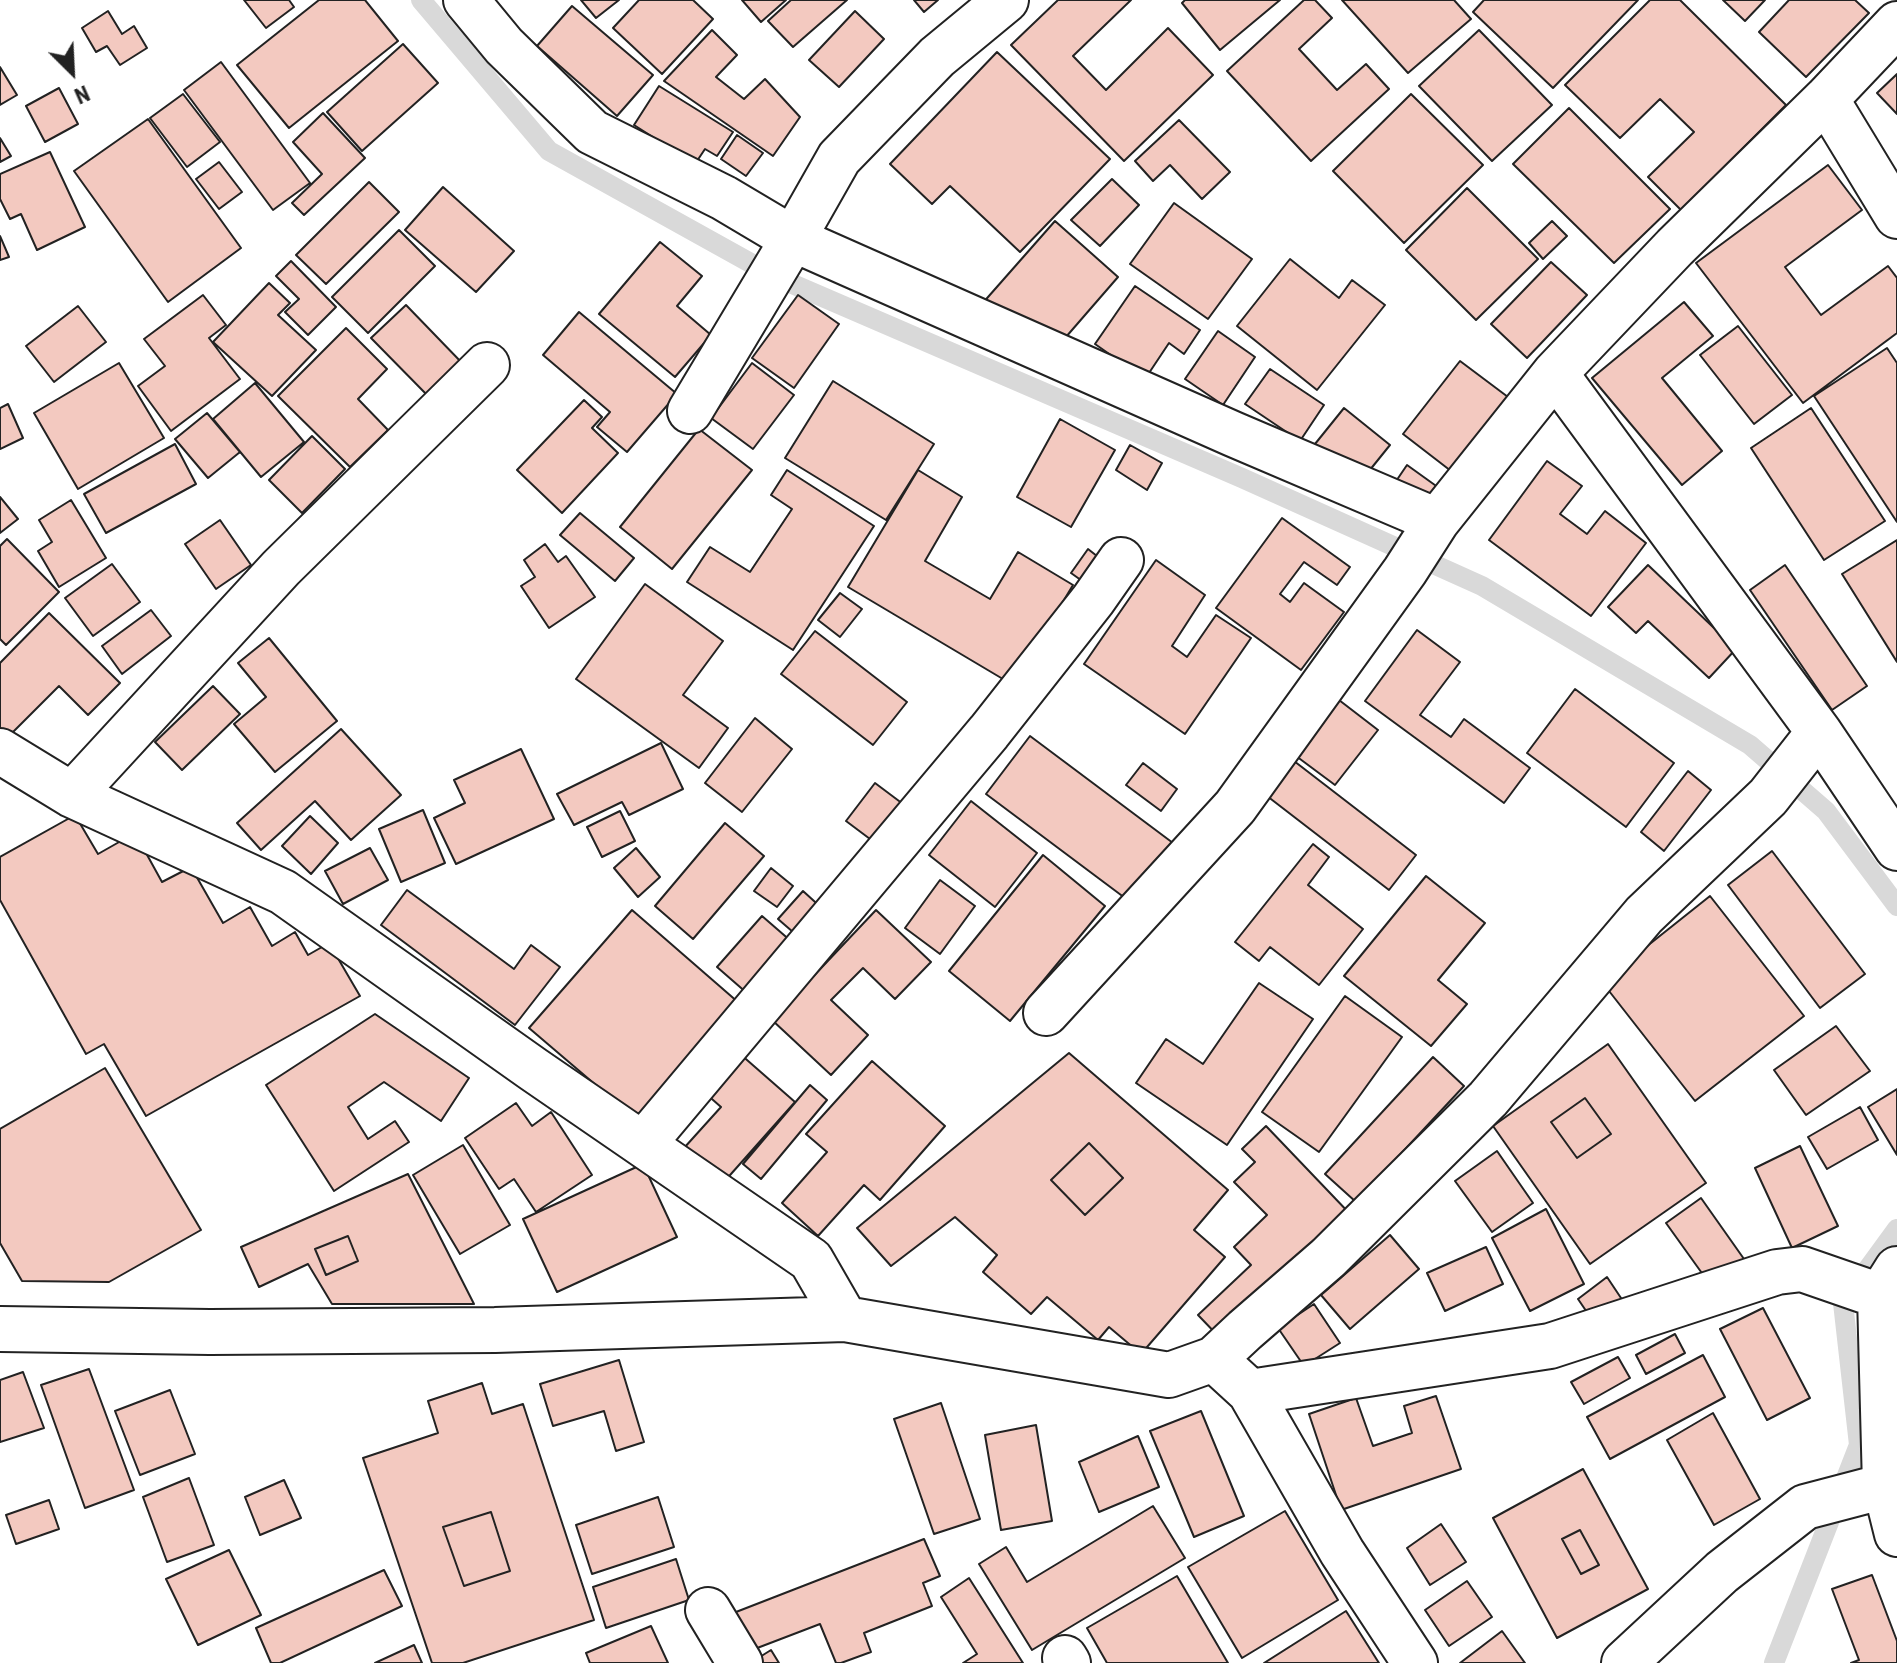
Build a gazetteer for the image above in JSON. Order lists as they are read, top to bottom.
{
  "north": "bottom right"
}
